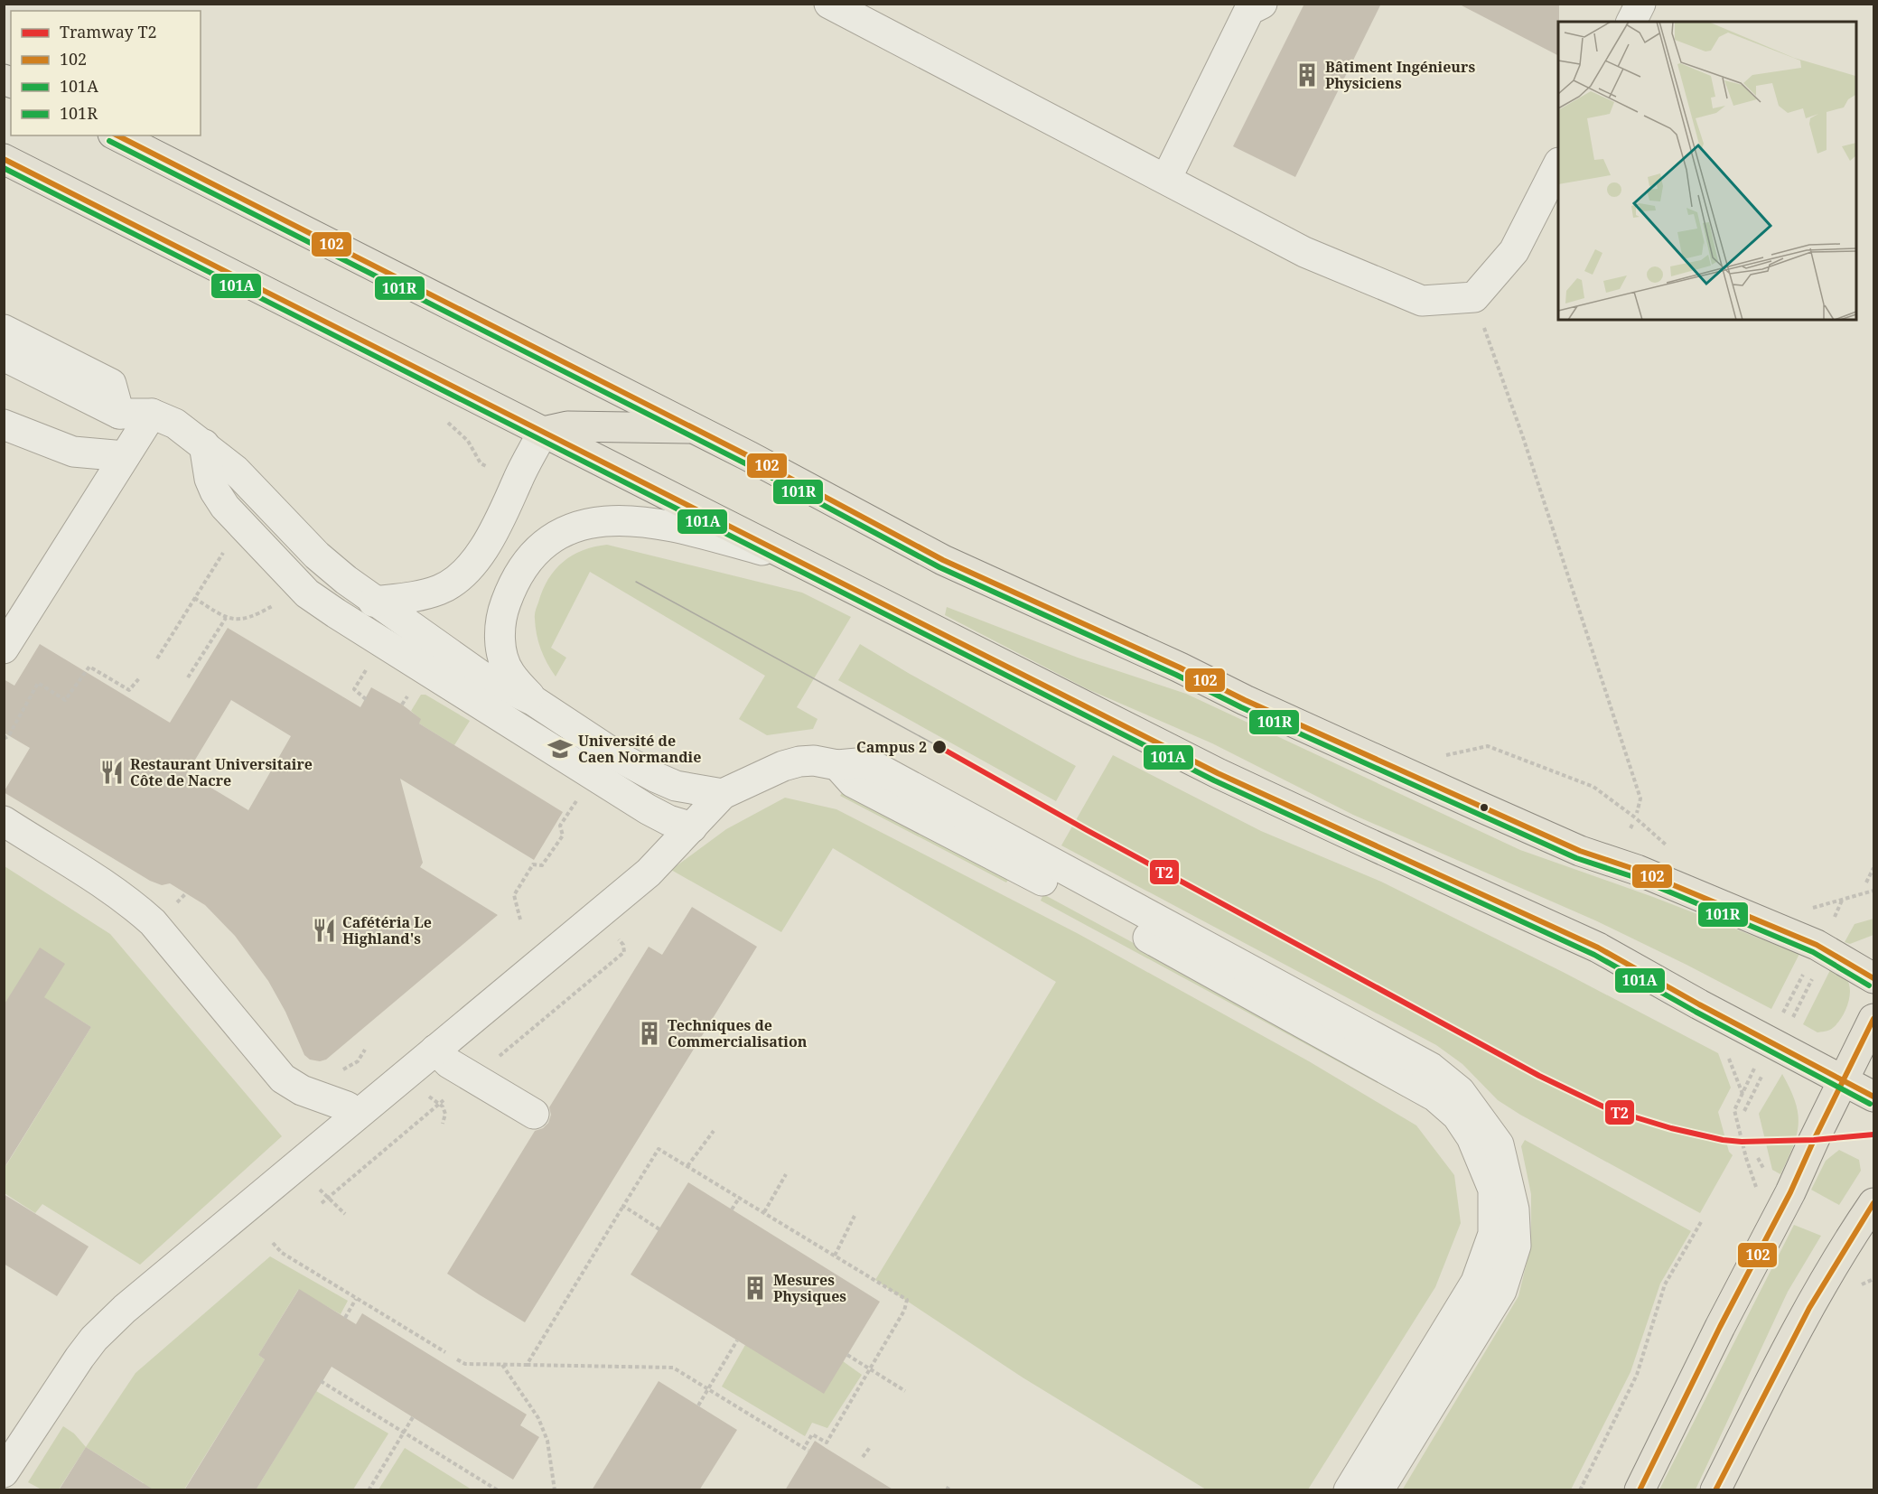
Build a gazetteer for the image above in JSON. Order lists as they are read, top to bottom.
{
  "places": {
    "building": ["Bâtiment Ingénieurs Physiciens", "Techniques de Commercialisation", "Mesures Physiques"],
    "other": ["Campus 2"],
    "school or university": ["Université de Caen Normandie"],
    "restaurant": ["Restaurant Universitaire Côte de Nacre", "Cafétéria Le Highland's"]
  },
  "lines": [
    "transit line 102",
    "transit line 101R",
    "transit line 101A",
    "tram line T2"
  ],
  "legend": [
    "Tramway T2",
    "102",
    "101A",
    "101R"
  ]
}
